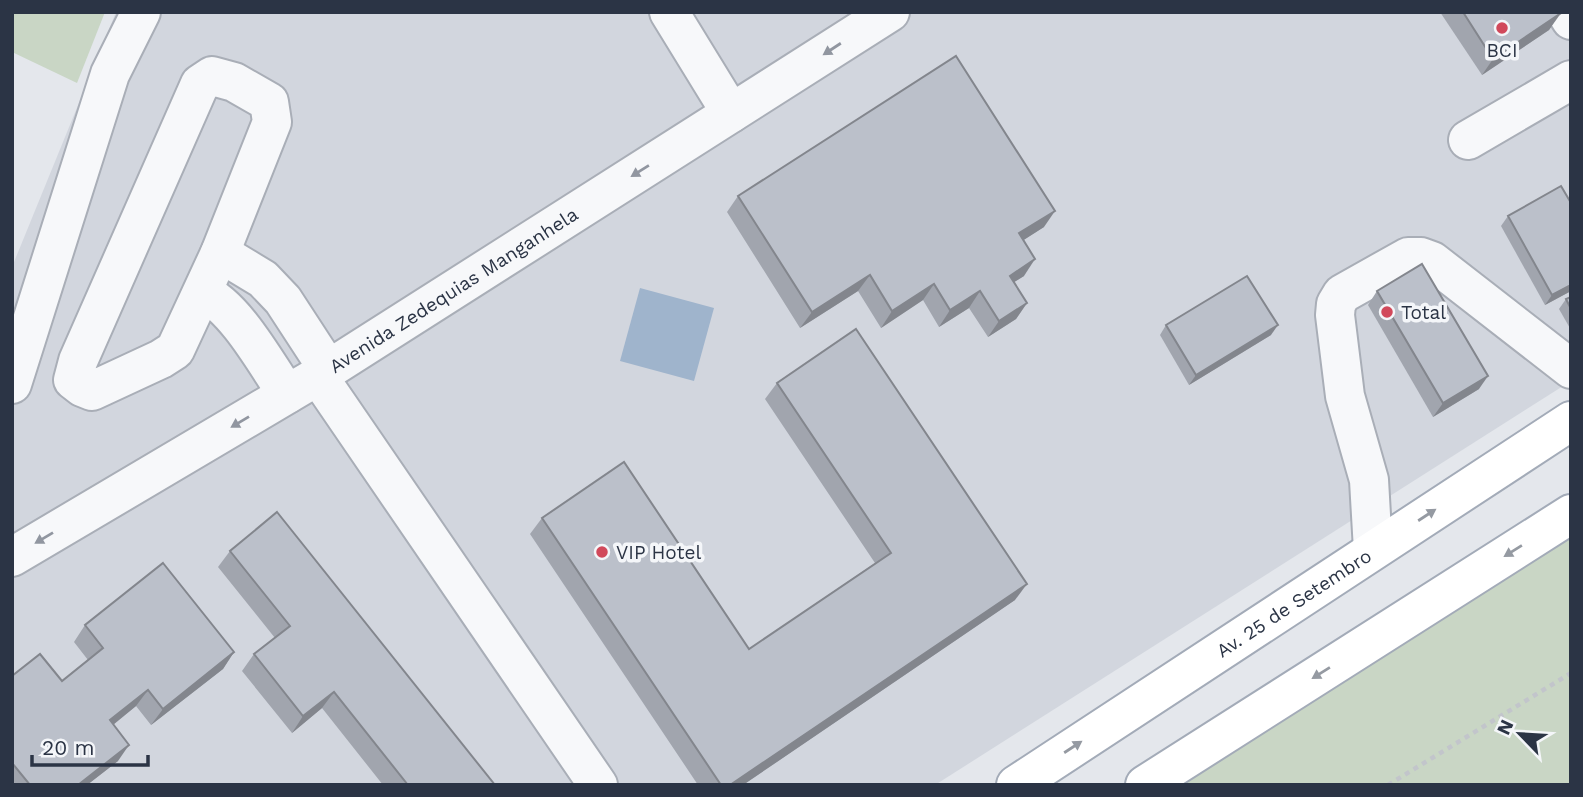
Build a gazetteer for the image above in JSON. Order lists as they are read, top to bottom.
{
  "streets": {
    "main road": ["Av. 25 de Setembro"],
    "street": ["Avenida Zedequias Manganhela"]
  },
  "one_way": ["Avenida Zedequias Manganhela"],
  "places": ["BCI", "Total", "VIP Hotel"],
  "scale_bar": "20 m",
  "north": "top left"
}
